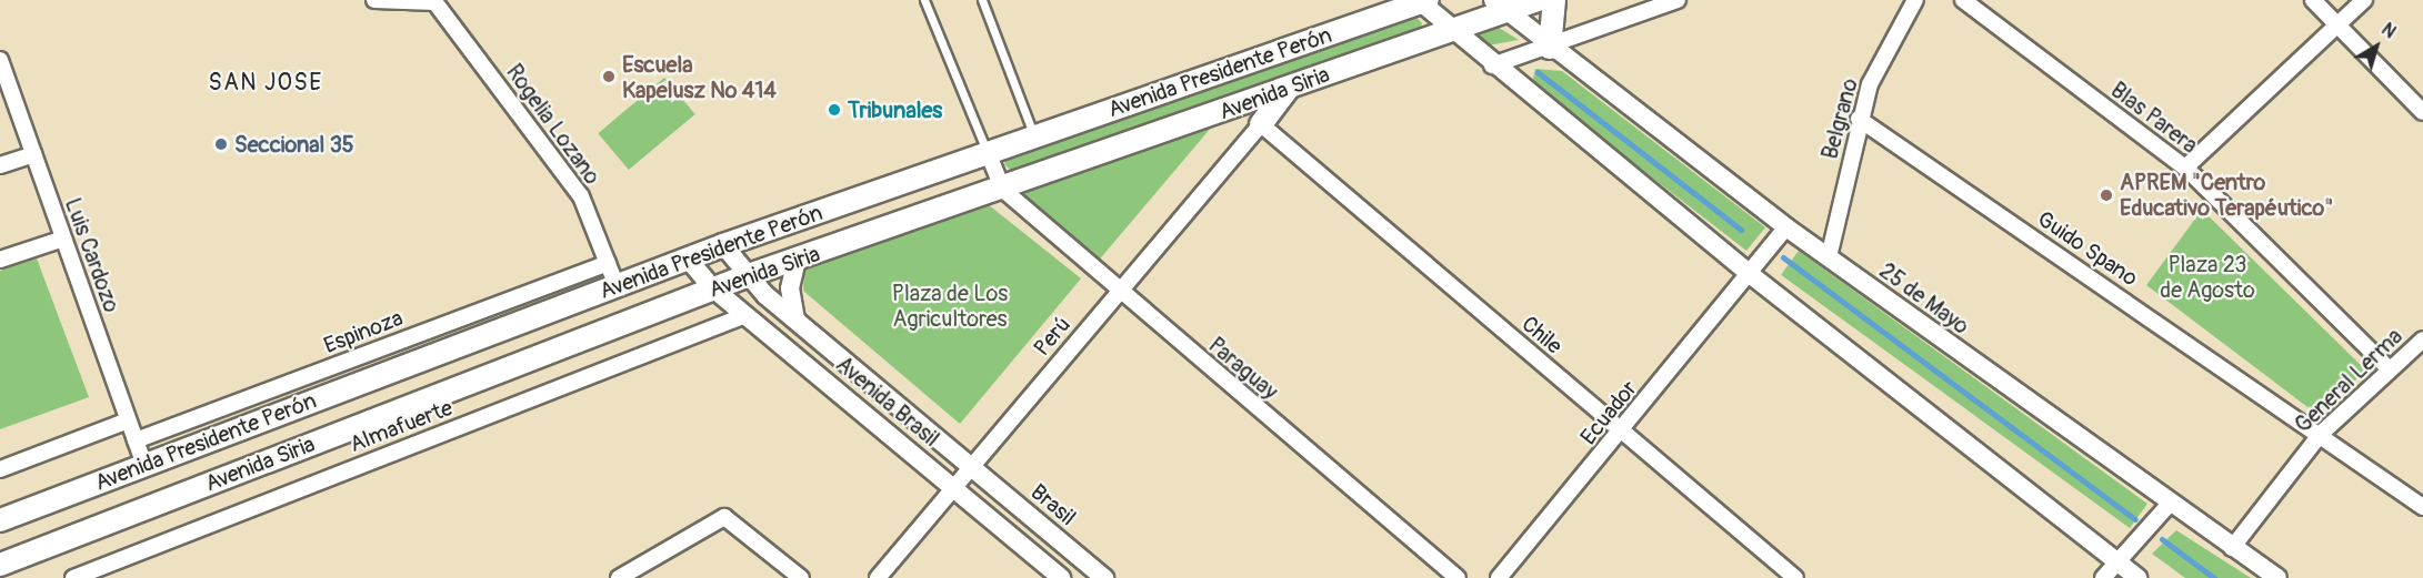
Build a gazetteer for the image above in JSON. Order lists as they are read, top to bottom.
{
  "streets": {
    "main road": ["Avenida Presidente Perón", "Avenida Siria"],
    "street": [
      "Blas Parera",
      "Belgrano",
      "Rogelia Lozano",
      "Guido Spano",
      "Luis Cardozo",
      "25 de Mayo",
      "Espinoza",
      "Chile",
      "Perú",
      "Paraguay",
      "General Lerma",
      "Avenida Brasil",
      "Ecuador",
      "Almafuerte",
      "Brasil"
    ]
  },
  "crossings": [
    ["Avenida Presidente Perón", "Rogelia Lozano"],
    ["Avenida Presidente Perón", "Luis Cardozo"],
    ["Avenida Presidente Perón", "Avenida Brasil"],
    ["Avenida Siria", "25 de Mayo"],
    ["Avenida Siria", "Paraguay"],
    ["Avenida Siria", "Avenida Brasil"],
    ["Blas Parera", "General Lerma"],
    ["Belgrano", "Guido Spano"],
    ["Belgrano", "25 de Mayo"],
    ["Rogelia Lozano", "Espinoza"],
    ["Guido Spano", "General Lerma"],
    ["Luis Cardozo", "Espinoza"],
    ["25 de Mayo", "General Lerma"],
    ["25 de Mayo", "Ecuador"],
    ["Chile", "Perú"],
    ["Chile", "Ecuador"],
    ["Perú", "Paraguay"],
    ["Perú", "Avenida Brasil"],
    ["Perú", "Brasil"],
    ["Avenida Brasil", "Almafuerte"],
    ["Avenida Brasil", "Brasil"]
  ],
  "districts": ["SAN JOSE"],
  "parks": ["Plaza 23 de Agosto", "Plaza de Los Agricultores"],
  "places": [
    "Escuela Kapelusz Nº 414",
    "Tribunales",
    "Seccional 35",
    "APREM \"Centro Educativo Terapéutico\""
  ],
  "north": "top right"
}
